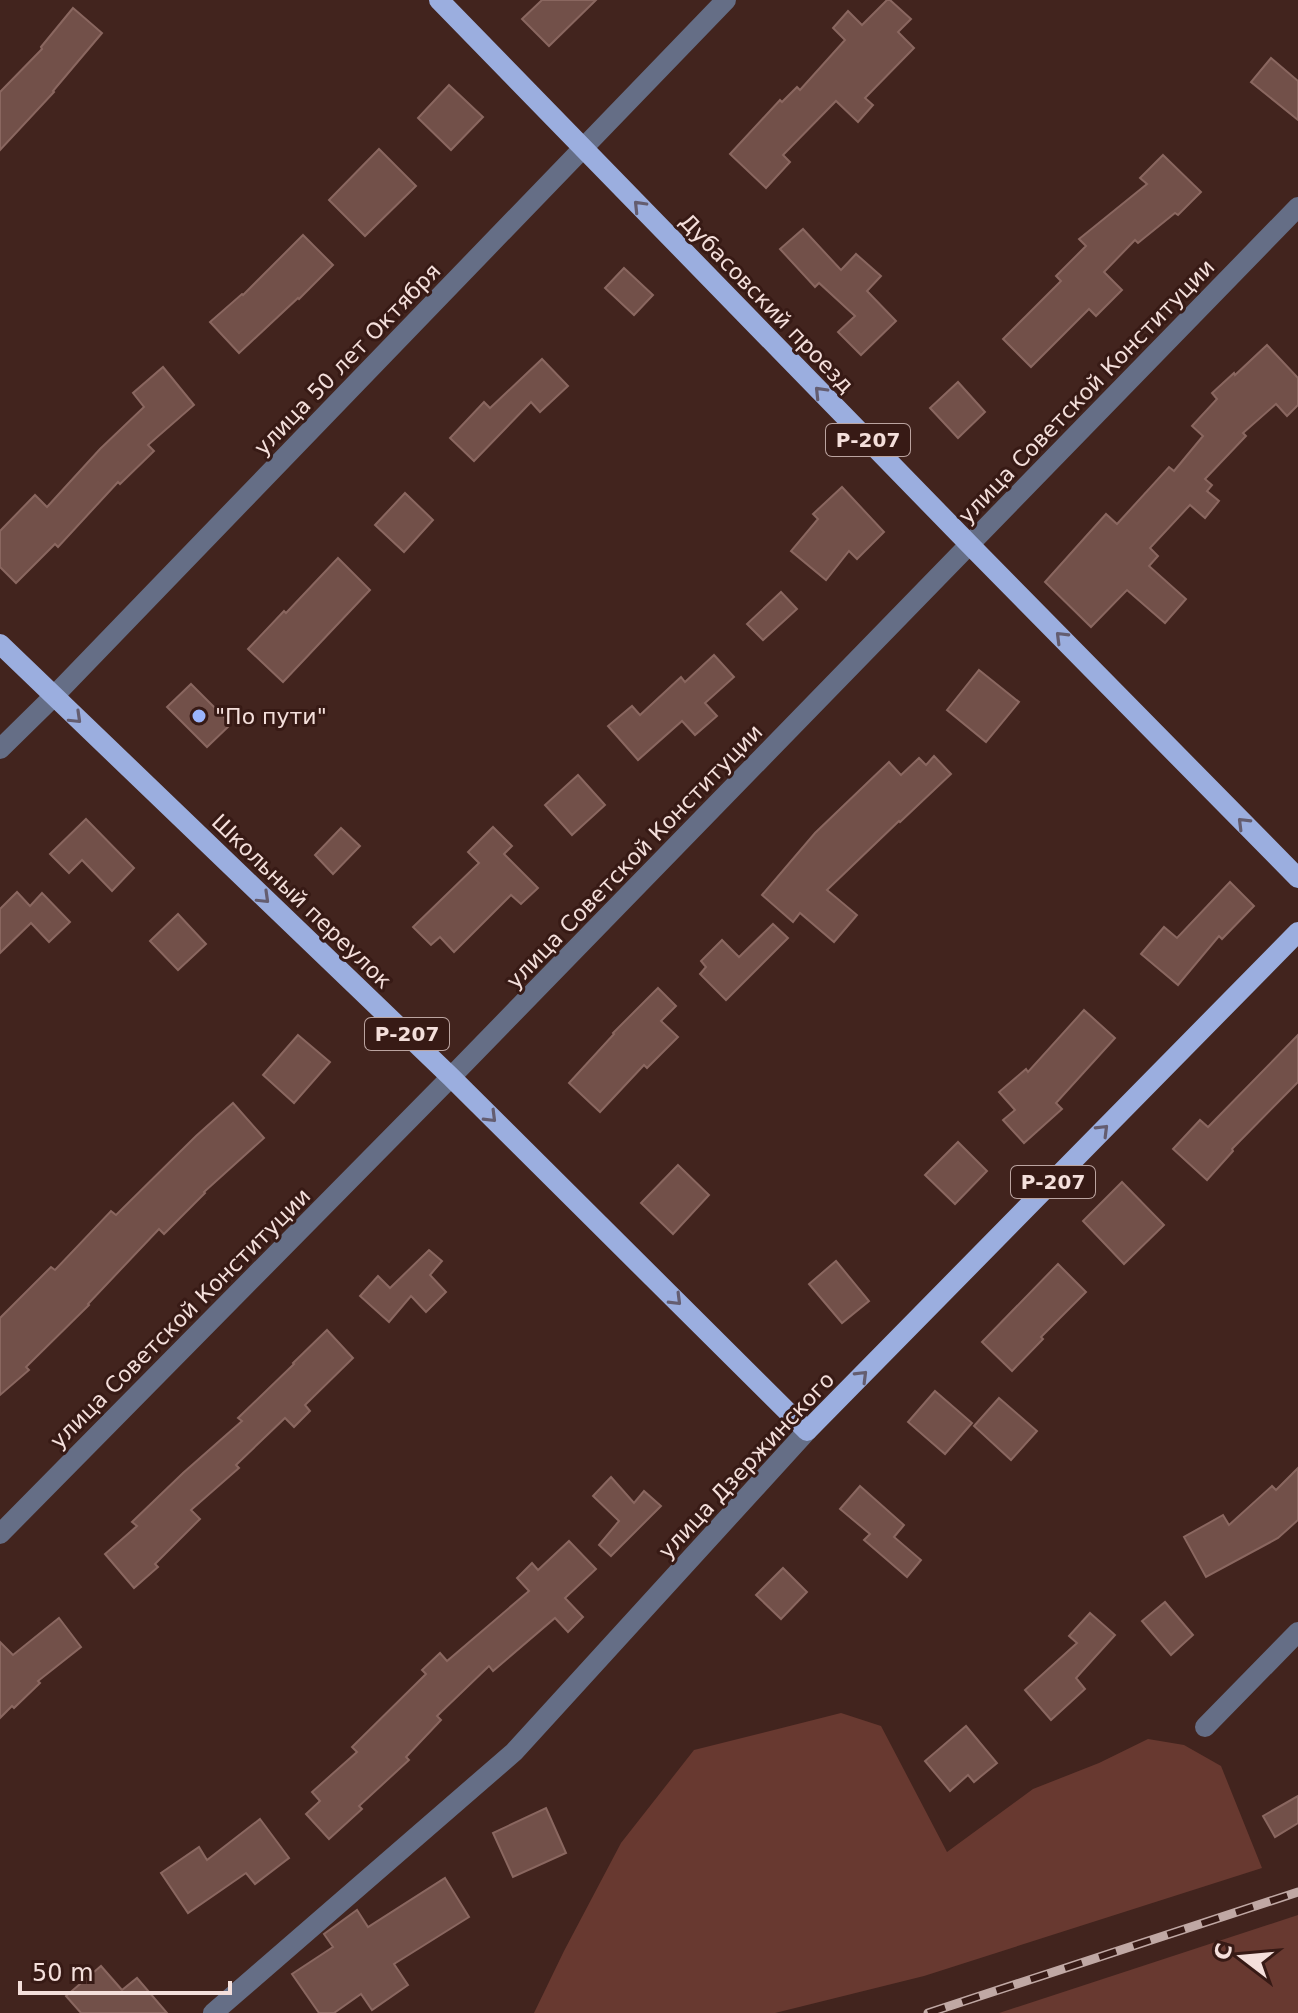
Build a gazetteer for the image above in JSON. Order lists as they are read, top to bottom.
{
  "streets": {
    "main road": [
      "Дубасовский проезд",
      "Р-207",
      "Школьный переулок",
      "улица Дзержинского"
    ],
    "street": ["улица 50 лет Октября", "улица Советской Конституции"]
  },
  "crossings": [
    ["Дубасовский проезд", "улица 50 лет Октября"],
    ["Дубасовский проезд", "улица Советской Конституции"],
    ["улица 50 лет Октября", "Школьный переулок"],
    ["улица Советской Конституции", "Школьный переулок"],
    ["Школьный переулок", "улица Дзержинского"]
  ],
  "one_way": ["Дубасовский проезд", "Школьный переулок", "улица Дзержинского"],
  "places": ["\"По пути\""],
  "scale_bar": "50 m",
  "north": "left"
}
